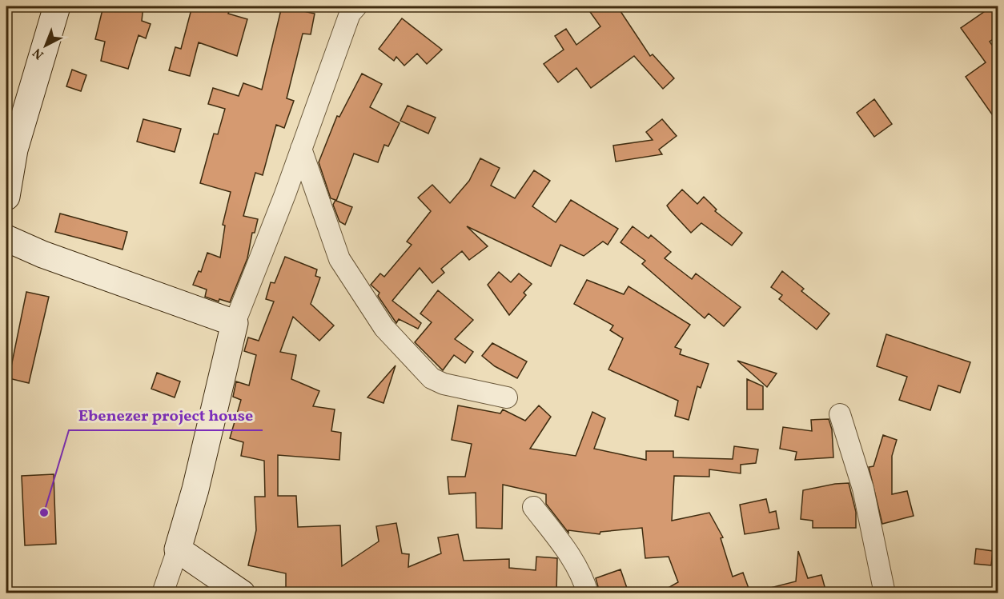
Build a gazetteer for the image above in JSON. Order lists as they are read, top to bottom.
{
  "places": ["Ebenezer project house"],
  "north": "bottom left"
}
